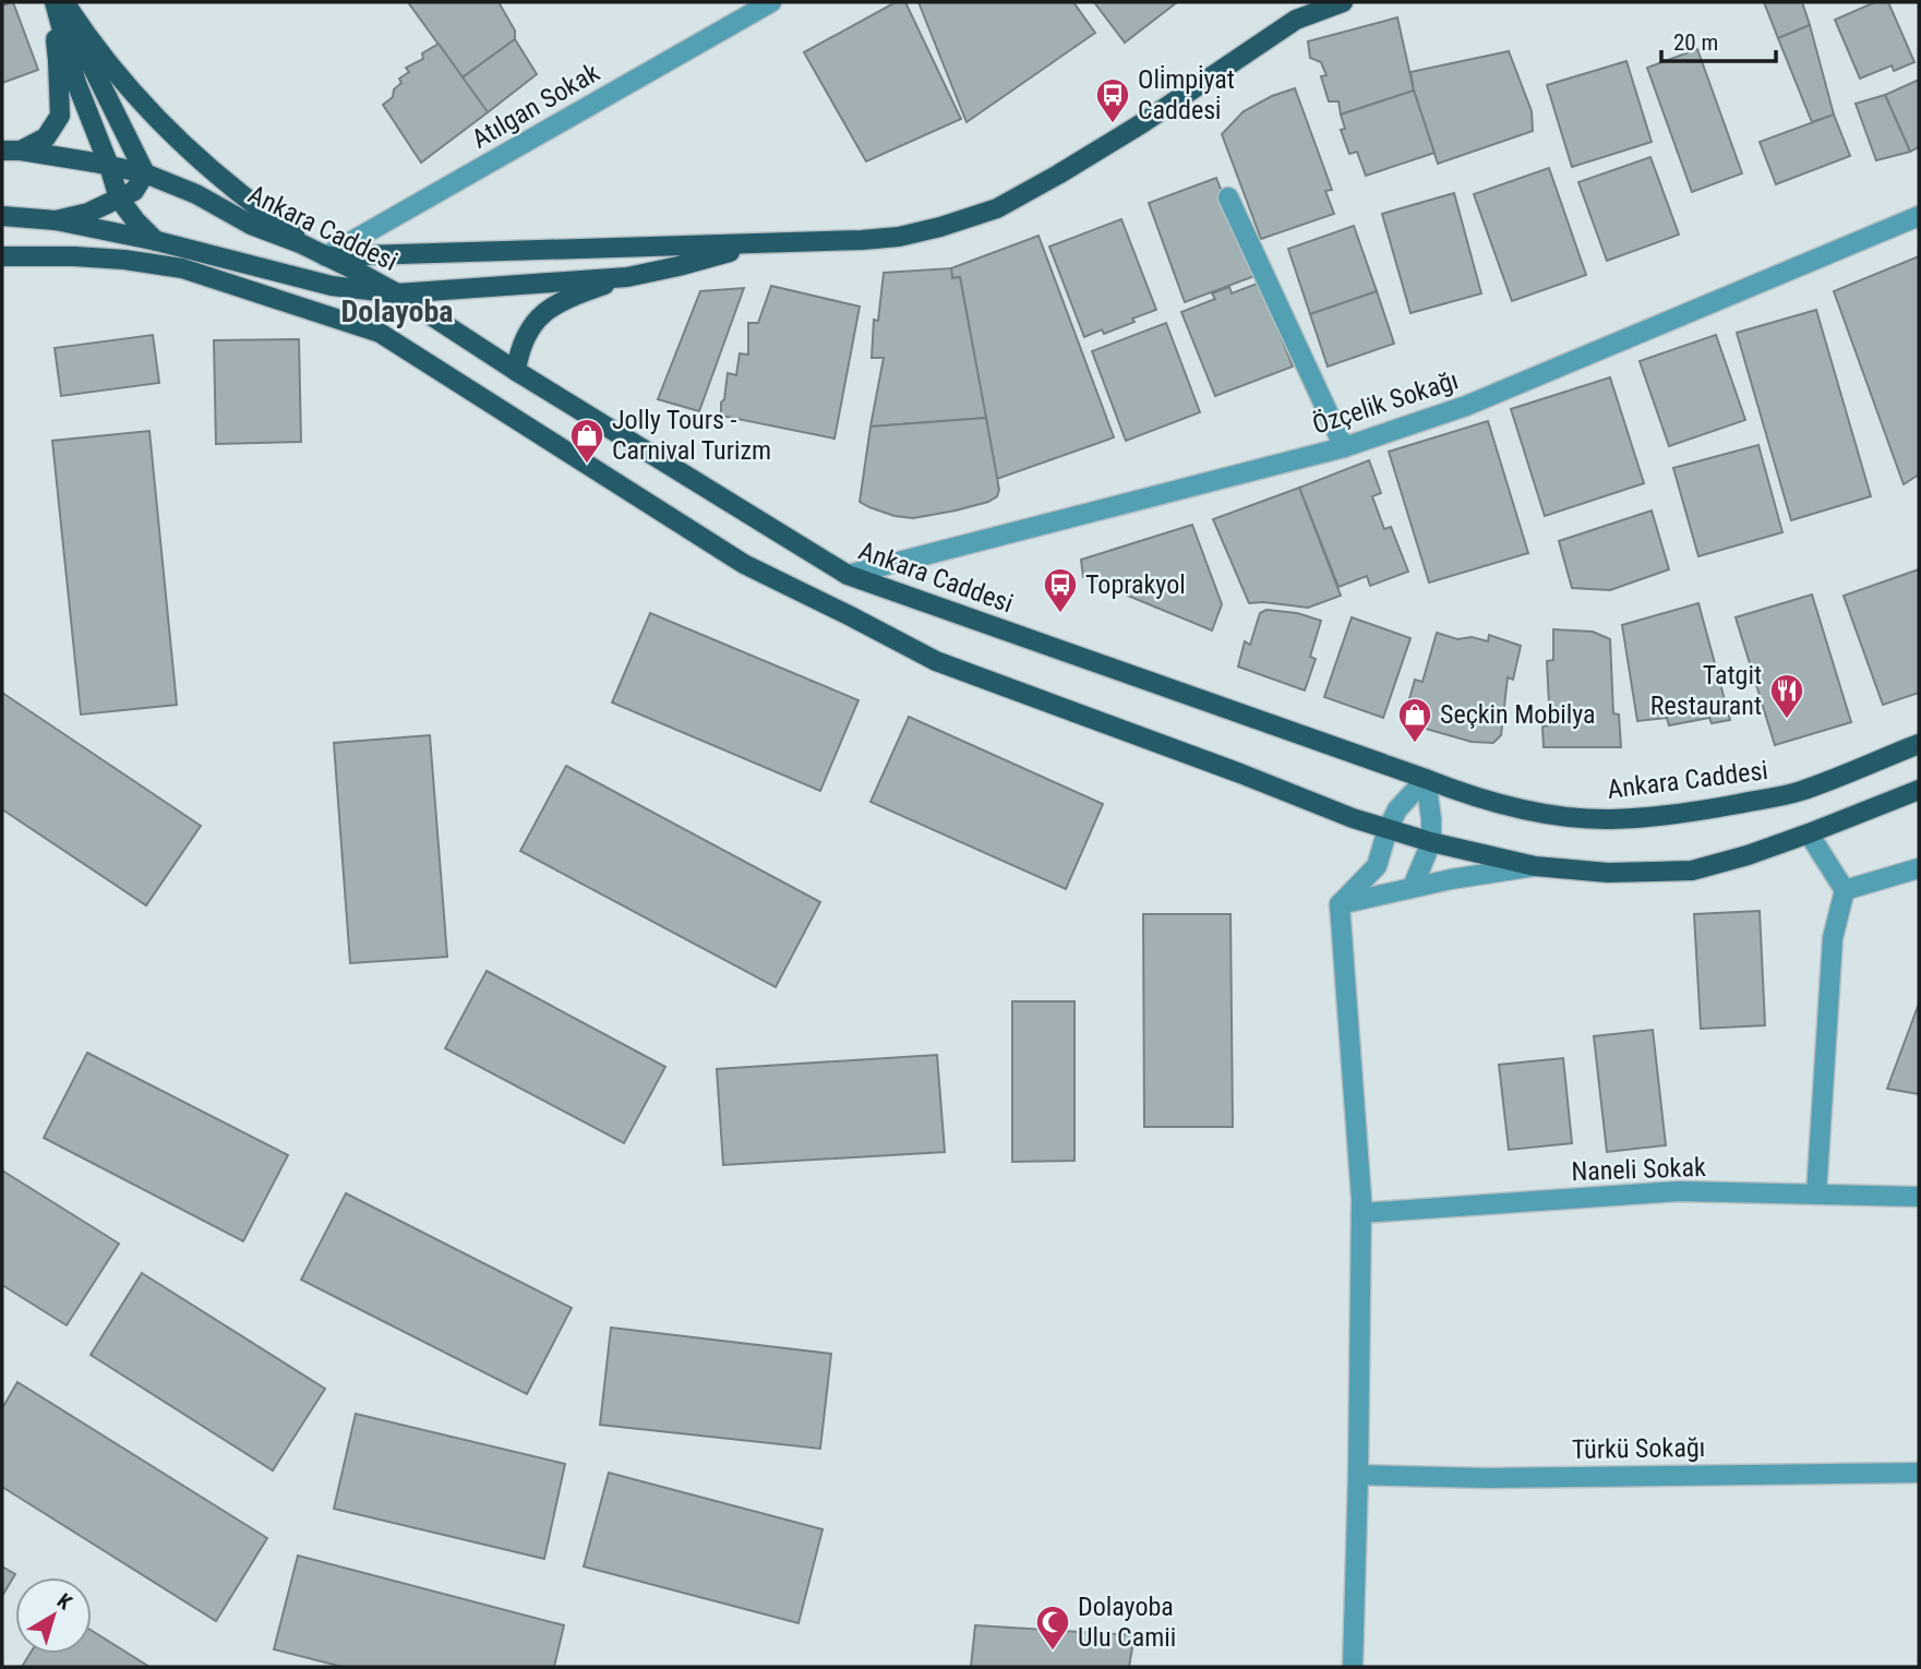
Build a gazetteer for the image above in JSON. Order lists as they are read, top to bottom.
{
  "streets": {
    "main road": ["Ankara Caddesi"],
    "street": [
      "Atılgan Sokak",
      "Özçelik Sokağı",
      "Naneli Sokak",
      "Türkü Sokağı"
    ]
  },
  "crossings": [
    ["Atılgan Sokak", "Ankara Caddesi"],
    ["Ankara Caddesi", "Özçelik Sokağı"]
  ],
  "districts": ["Dolayoba"],
  "places": {
    "bus stop": ["Oli̇mpi̇yat Caddesi̇", "Toprakyol"],
    "shop": ["Jolly Tours - Carnival Turizm", "Seçkin Mobilya"],
    "restaurant": ["Tatgit Restaurant"],
    "mosque": ["Dolayoba Ulu Camii"]
  },
  "scale_bar": "20 m",
  "north": "top right"
}
